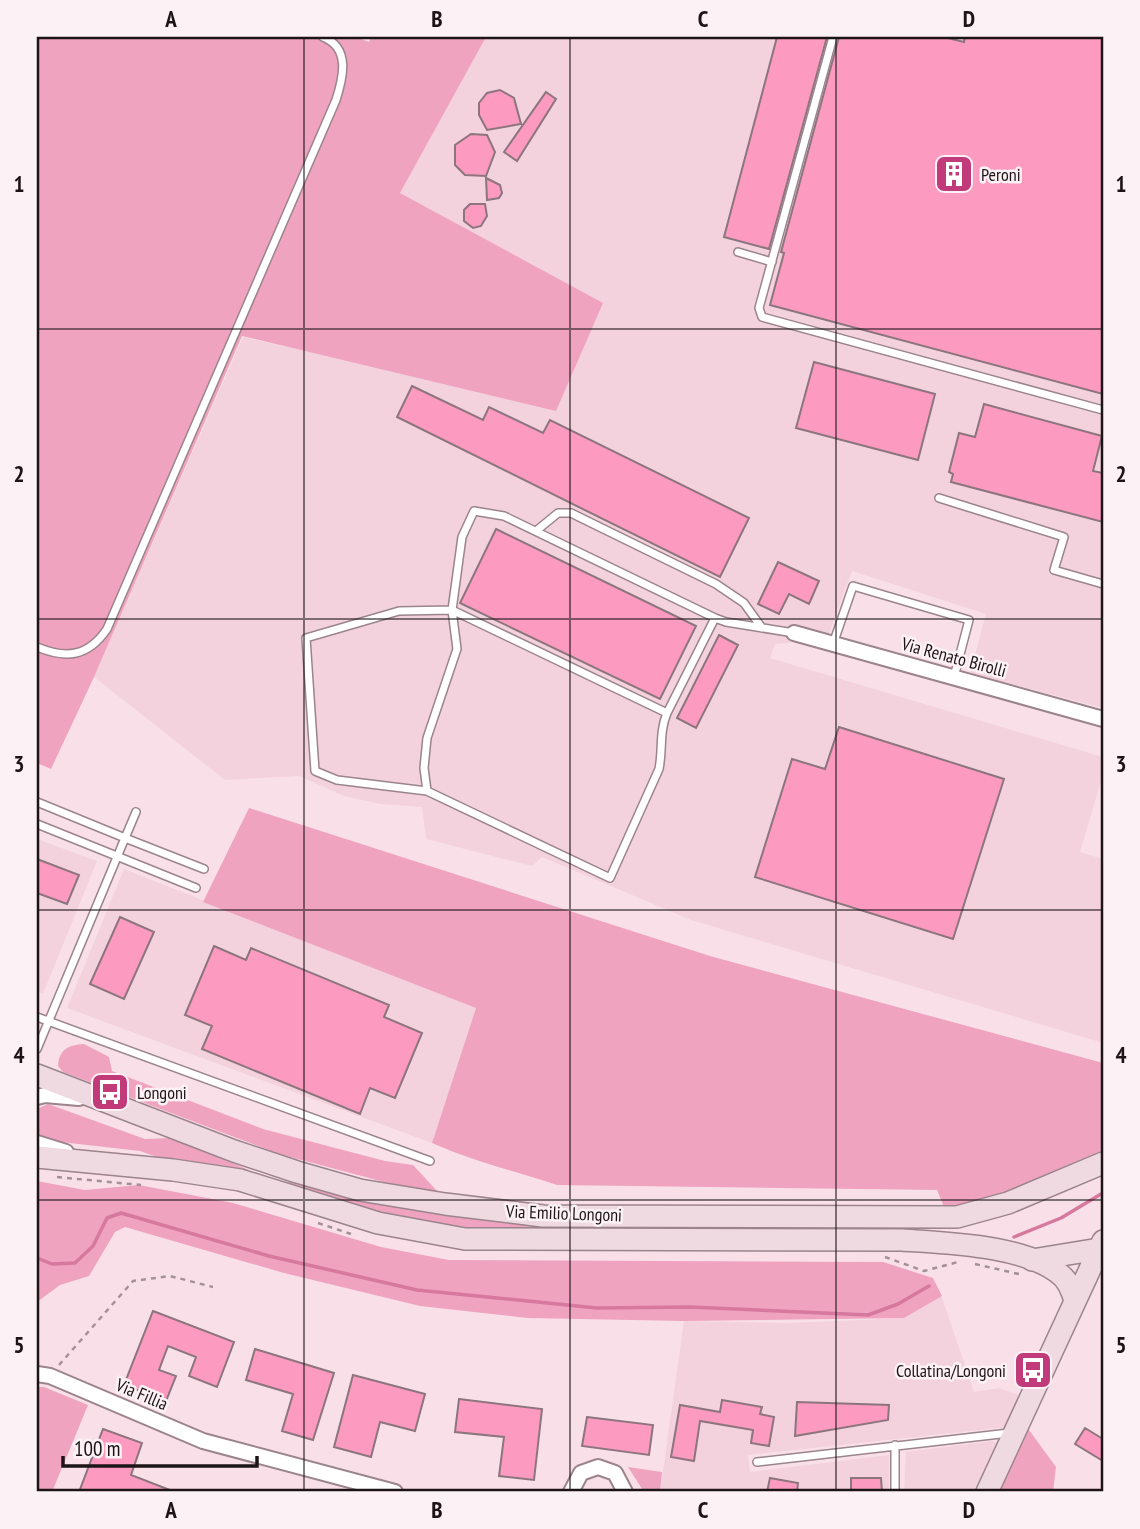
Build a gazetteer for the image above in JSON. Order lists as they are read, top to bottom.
{
  "streets": {
    "street": ["Via Renato Birolli", "Via Emilio Longoni", "Via Fillia"]
  },
  "places": {
    "building": ["Peroni"],
    "bus stop": ["Longoni", "Collatina/Longoni"]
  },
  "scale_bar": "100 m",
  "grid": {
    "columns": [
      "A",
      "B",
      "C",
      "D"
    ],
    "rows": [
      "1",
      "2",
      "3",
      "4",
      "5"
    ]
  }
}
